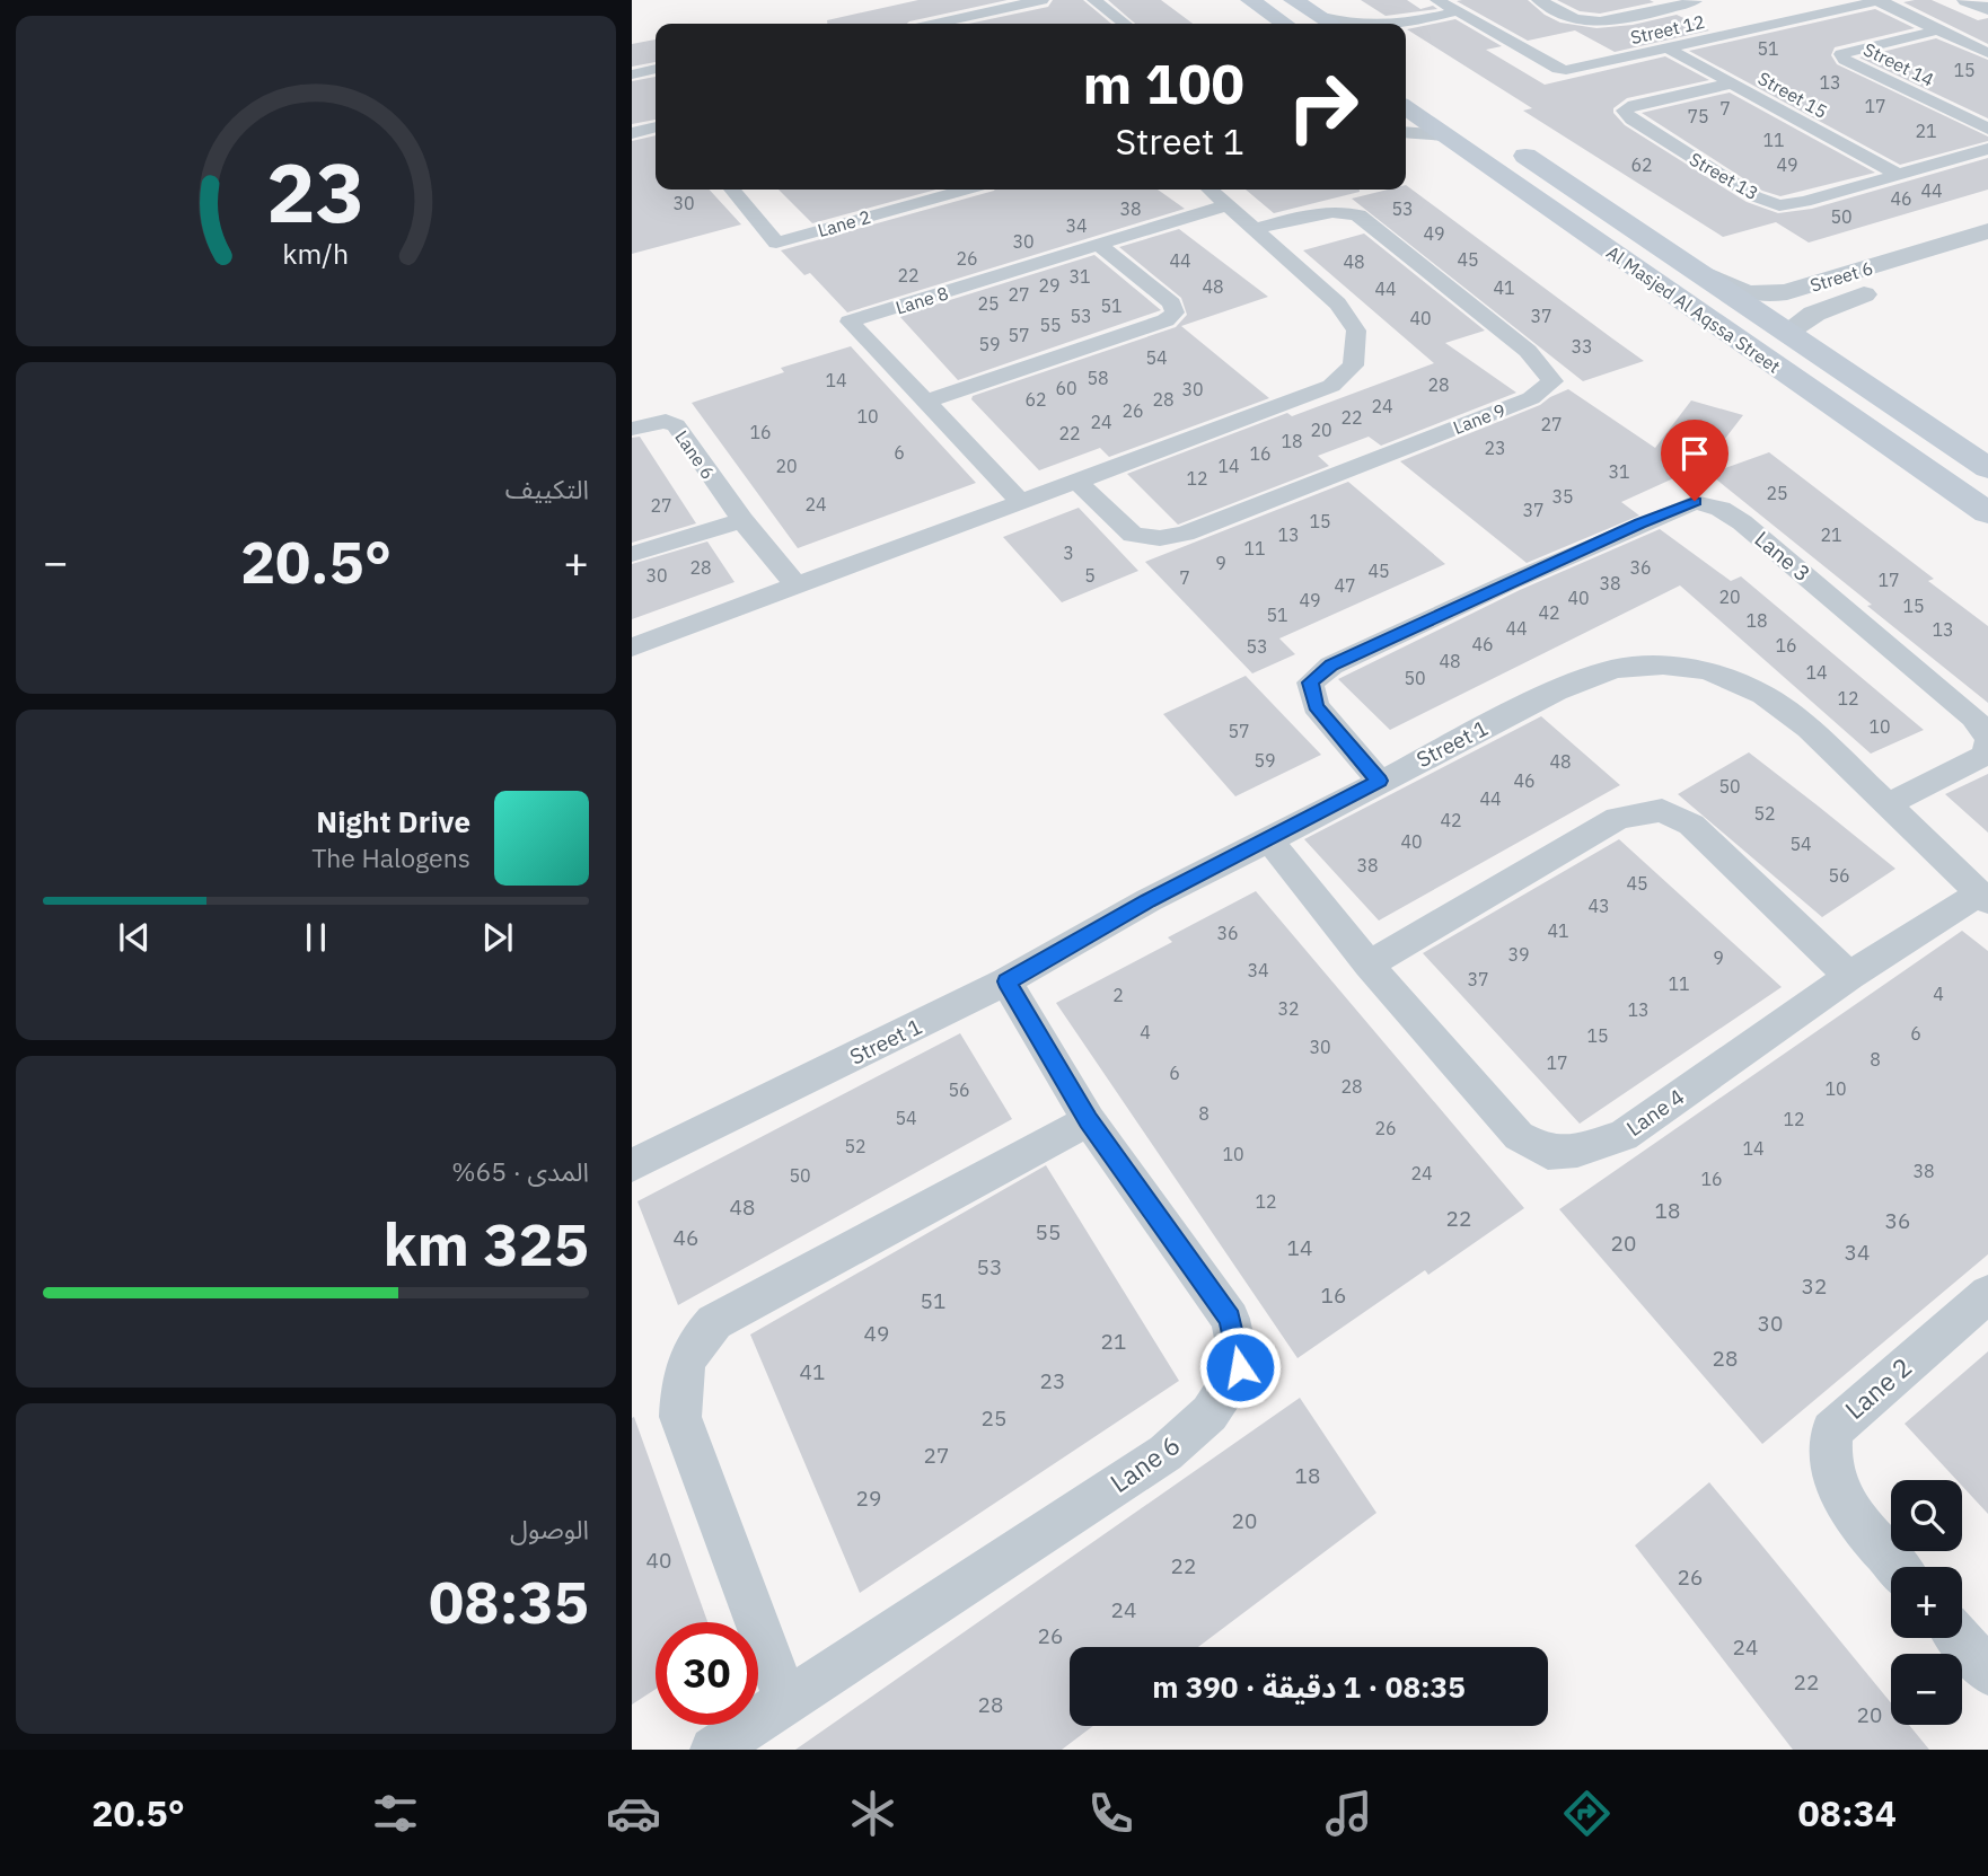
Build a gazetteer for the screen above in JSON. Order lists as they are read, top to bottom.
{
  "streets": {
    "main road": ["Al Masjed Al Aqssa Street"],
    "street": [
      "Street 12",
      "Street 14",
      "Street 15",
      "Street 13",
      "Lane 2",
      "Street 6",
      "Lane 8",
      "Lane 9",
      "Lane 6",
      "Lane 3",
      "Street 1",
      "Lane 4"
    ]
  },
  "crossings": [
    ["Street 12", "Street 15"],
    ["Street 15", "Street 13"],
    ["Street 6", "Al Masjed Al Aqssa Street"],
    ["Lane 6", "Street 1"],
    ["Lane 3", "Street 1"],
    ["Street 1", "Lane 4"]
  ],
  "house_numbers": [
    "51",
    "15",
    "13",
    "17",
    "7",
    "75",
    "21",
    "11",
    "62",
    "49",
    "44",
    "46",
    "30",
    "38",
    "53",
    "50",
    "34",
    "49",
    "30",
    "26",
    "45",
    "44",
    "48",
    "22",
    "31",
    "29",
    "48",
    "41",
    "44",
    "27",
    "25",
    "51",
    "53",
    "37",
    "40",
    "55",
    "57",
    "59",
    "33",
    "54",
    "58",
    "14",
    "28",
    "60",
    "30",
    "62",
    "28",
    "24",
    "26",
    "10",
    "22",
    "24",
    "27",
    "20",
    "16",
    "22",
    "18",
    "23",
    "6",
    "16",
    "20",
    "14",
    "31",
    "12",
    "25",
    "35",
    "24",
    "27",
    "37",
    "15",
    "13",
    "21",
    "11",
    "3",
    "9",
    "28",
    "36",
    "45",
    "30",
    "5",
    "7",
    "17",
    "38",
    "47",
    "20",
    "40",
    "49",
    "15",
    "42",
    "51",
    "18",
    "44",
    "13",
    "46",
    "16",
    "53",
    "48",
    "14",
    "50",
    "12",
    "10",
    "57",
    "59",
    "48",
    "46",
    "50",
    "44",
    "52",
    "42",
    "40",
    "54",
    "38",
    "56",
    "45",
    "43",
    "41",
    "36",
    "39",
    "9",
    "34",
    "37",
    "11",
    "4",
    "2",
    "32",
    "13",
    "4",
    "6",
    "15",
    "30",
    "8",
    "17",
    "6",
    "28",
    "10",
    "56",
    "8",
    "54",
    "12",
    "26",
    "52",
    "14",
    "10",
    "38",
    "24",
    "50",
    "16",
    "12",
    "48",
    "18",
    "22",
    "36",
    "55",
    "46",
    "20",
    "14",
    "34",
    "53",
    "32",
    "16",
    "51",
    "30",
    "49",
    "21",
    "28",
    "41",
    "23",
    "25",
    "27",
    "18",
    "29",
    "20",
    "40",
    "22",
    "26",
    "24",
    "26",
    "24",
    "22",
    "28",
    "20"
  ],
  "page": {
    "turn": ["100 m", "Street 1"],
    "tile": [
      "التكييف",
      ["المدى · 65%", "325 km"],
      ["الوصول", "08:35"]
    ],
    "heat": ["−", "20.5°", "+"],
    "song": ["Night Drive", "The Halogens"],
    "map_buttons": ["+", "−"],
    "limit": "30",
    "trip": "08:35 · 1 دقيقة · 390 m",
    "tabs": ["08:34", "20.5°"],
    "gauge": ["23", "km/h"]
  }
}
